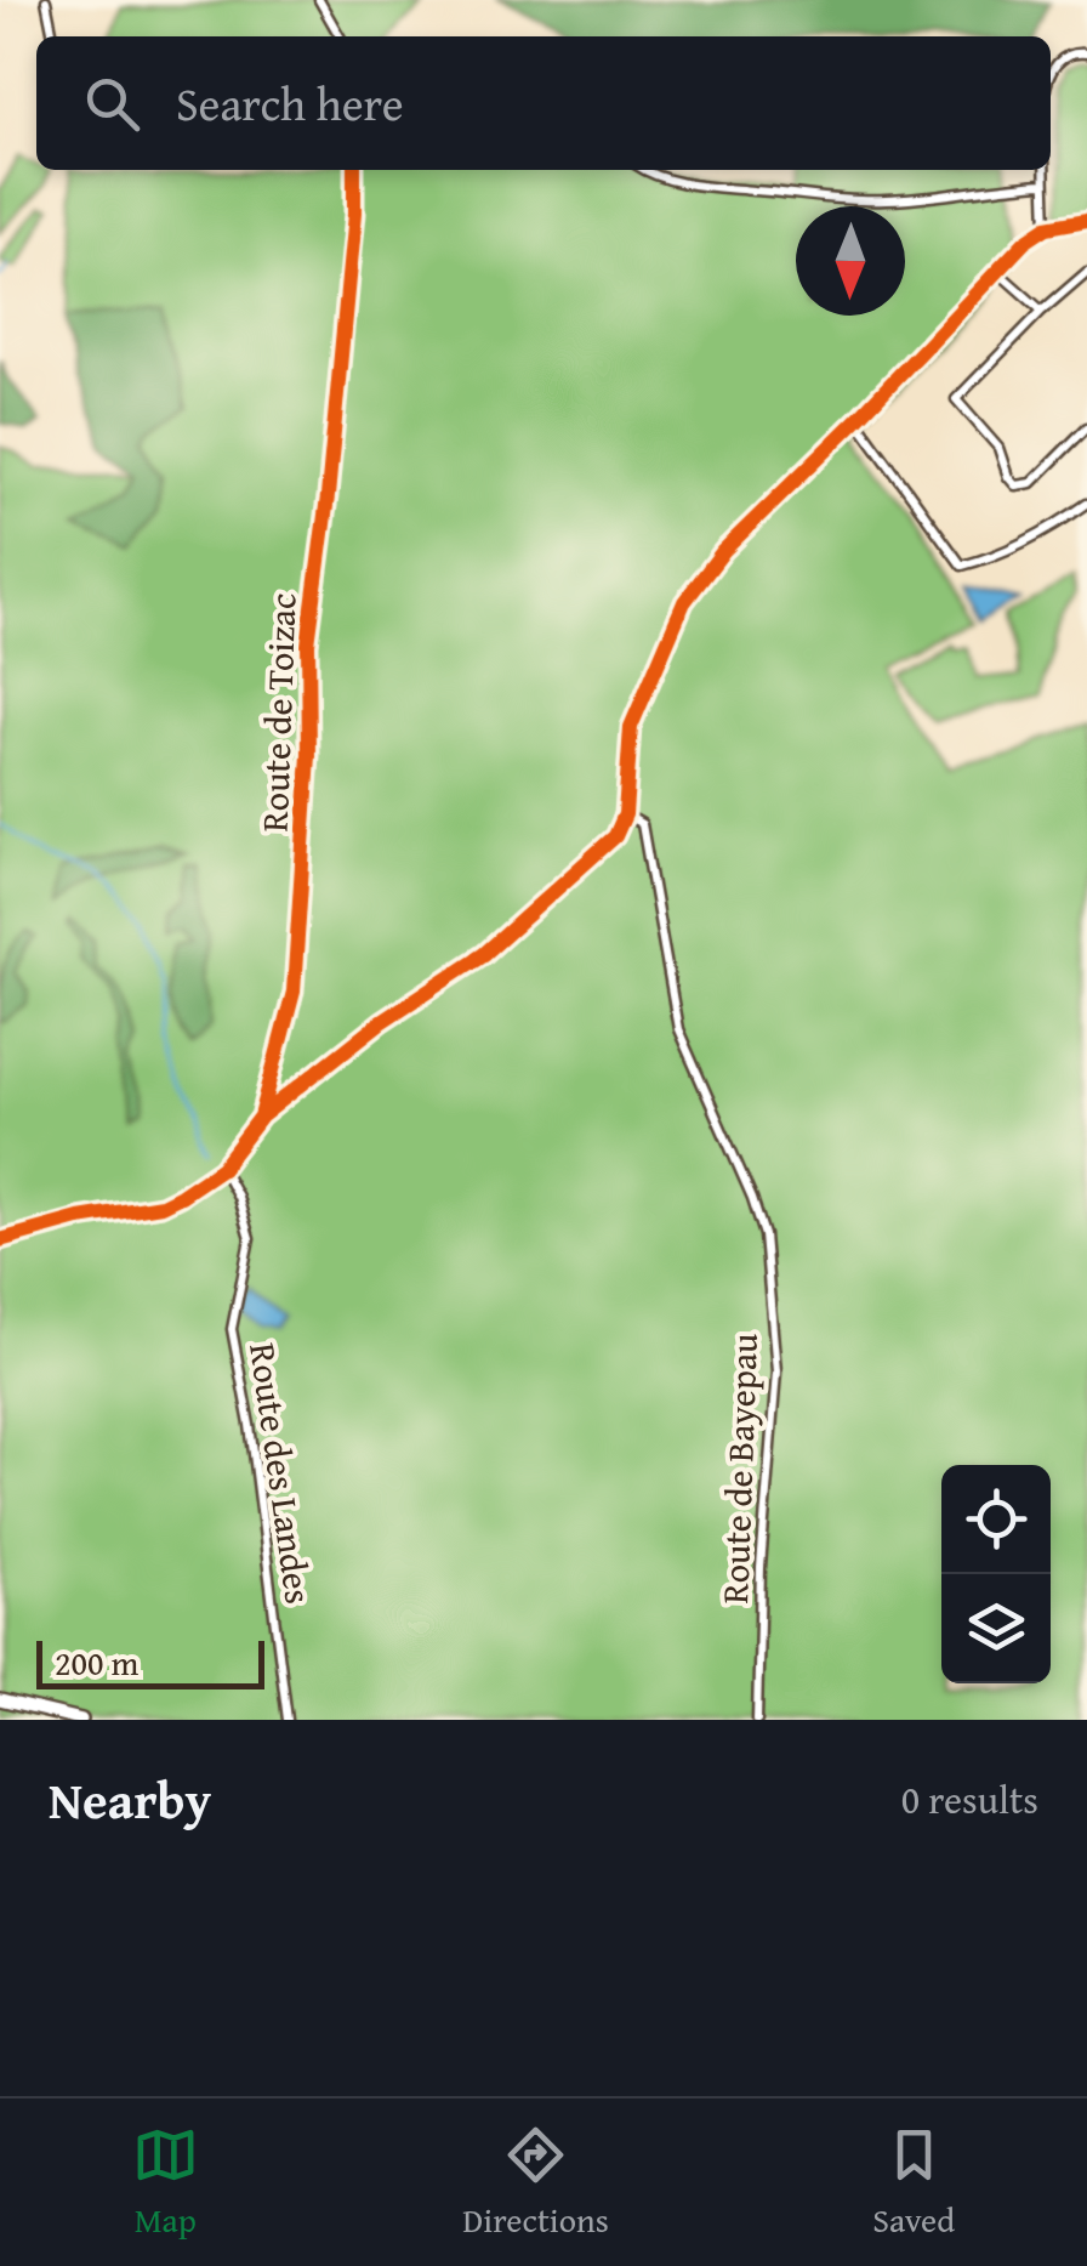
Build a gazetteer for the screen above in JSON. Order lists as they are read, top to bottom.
{
  "streets": {
    "street": ["Route de Toizac", "Route de Bayepau", "Route des Landes"]
  },
  "scale_bar": "200 m",
  "north": "bottom",
  "page": {
    "search": "Search here",
    "scale": "200 m",
    "heading": ["Nearby", "0 results"],
    "nav": ["Map", "Directions", "Saved"]
  }
}
